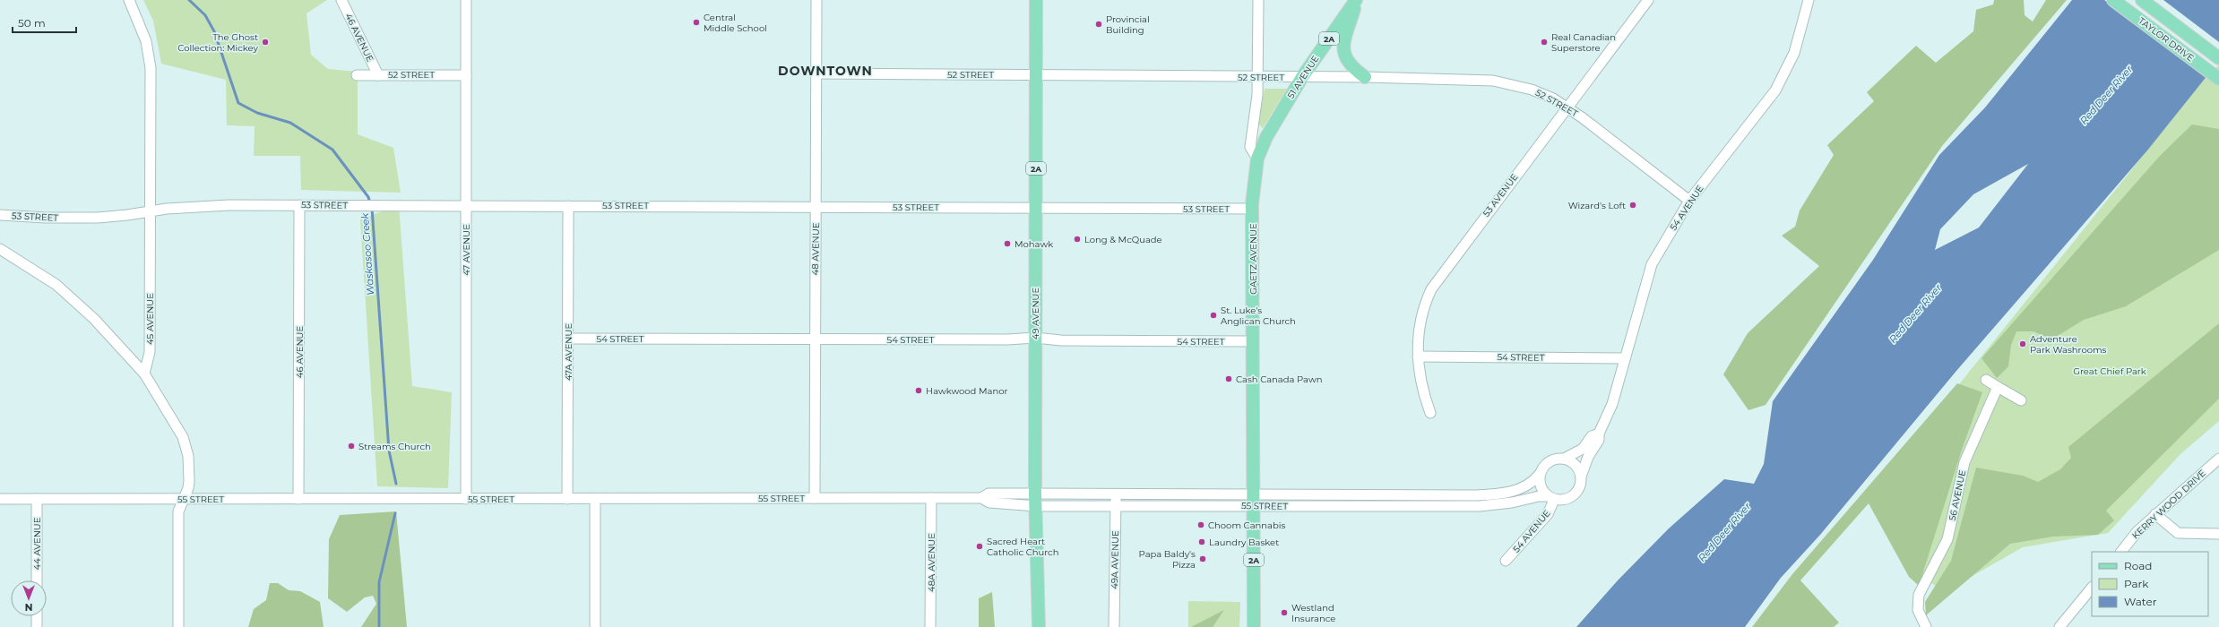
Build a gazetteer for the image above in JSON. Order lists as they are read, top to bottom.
{
  "streets": {
    "main road": [
      "2A",
      "TAYLOR DRIVE",
      "51 AVENUE",
      "GAETZ AVENUE",
      "49 AVENUE"
    ],
    "street": [
      "46 AVENUE",
      "52 STREET",
      "53 AVENUE",
      "53 STREET",
      "54 AVENUE",
      "48 AVENUE",
      "47 AVENUE",
      "45 AVENUE",
      "54 STREET",
      "47A AVENUE",
      "56 AVENUE",
      "55 STREET",
      "KERRY WOOD DRIVE",
      "44 AVENUE",
      "49A AVENUE",
      "48A AVENUE"
    ]
  },
  "crossings": [
    ["46 AVENUE", "52 STREET"],
    ["46 AVENUE", "53 STREET"],
    ["46 AVENUE", "55 STREET"],
    ["52 STREET", "51 AVENUE"],
    ["52 STREET", "53 AVENUE"],
    ["52 STREET", "54 AVENUE"],
    ["52 STREET", "48 AVENUE"],
    ["52 STREET", "47 AVENUE"],
    ["52 STREET", "GAETZ AVENUE"],
    ["52 STREET", "49 AVENUE"],
    ["51 AVENUE", "GAETZ AVENUE"],
    ["53 AVENUE", "54 STREET"],
    ["53 STREET", "48 AVENUE"],
    ["53 STREET", "47 AVENUE"],
    ["53 STREET", "GAETZ AVENUE"],
    ["53 STREET", "49 AVENUE"],
    ["53 STREET", "45 AVENUE"],
    ["53 STREET", "47A AVENUE"],
    ["54 AVENUE", "54 STREET"],
    ["54 AVENUE", "55 STREET"],
    ["48 AVENUE", "54 STREET"],
    ["48 AVENUE", "55 STREET"],
    ["47 AVENUE", "55 STREET"],
    ["GAETZ AVENUE", "54 STREET"],
    ["GAETZ AVENUE", "55 STREET"],
    ["49 AVENUE", "54 STREET"],
    ["49 AVENUE", "55 STREET"],
    ["54 STREET", "47A AVENUE"],
    ["47A AVENUE", "55 STREET"],
    ["55 STREET", "44 AVENUE"],
    ["55 STREET", "49A AVENUE"],
    ["55 STREET", "48A AVENUE"]
  ],
  "districts": ["DOWNTOWN"],
  "water": ["Red Deer River", "Waskasoo Creek"],
  "parks": ["Great Chief Park"],
  "places": [
    "Central Middle School",
    "Provincial Building",
    "The Ghost Collection: Mickey",
    "Real Canadian Superstore",
    "Wizard's Loft",
    "Long & McQuade",
    "Mohawk",
    "St. Luke's Anglican Church",
    "Adventure Park Washrooms",
    "Cash Canada Pawn",
    "Hawkwood Manor",
    "Streams Church",
    "Choom Cannabis",
    "Laundry Basket",
    "Sacred Heart Catholic Church",
    "Papa Baldy's Pizza",
    "Westland Insurance"
  ],
  "legend": ["Road", "Park", "Water"],
  "scale_bar": "50 m",
  "north": "bottom"
}
